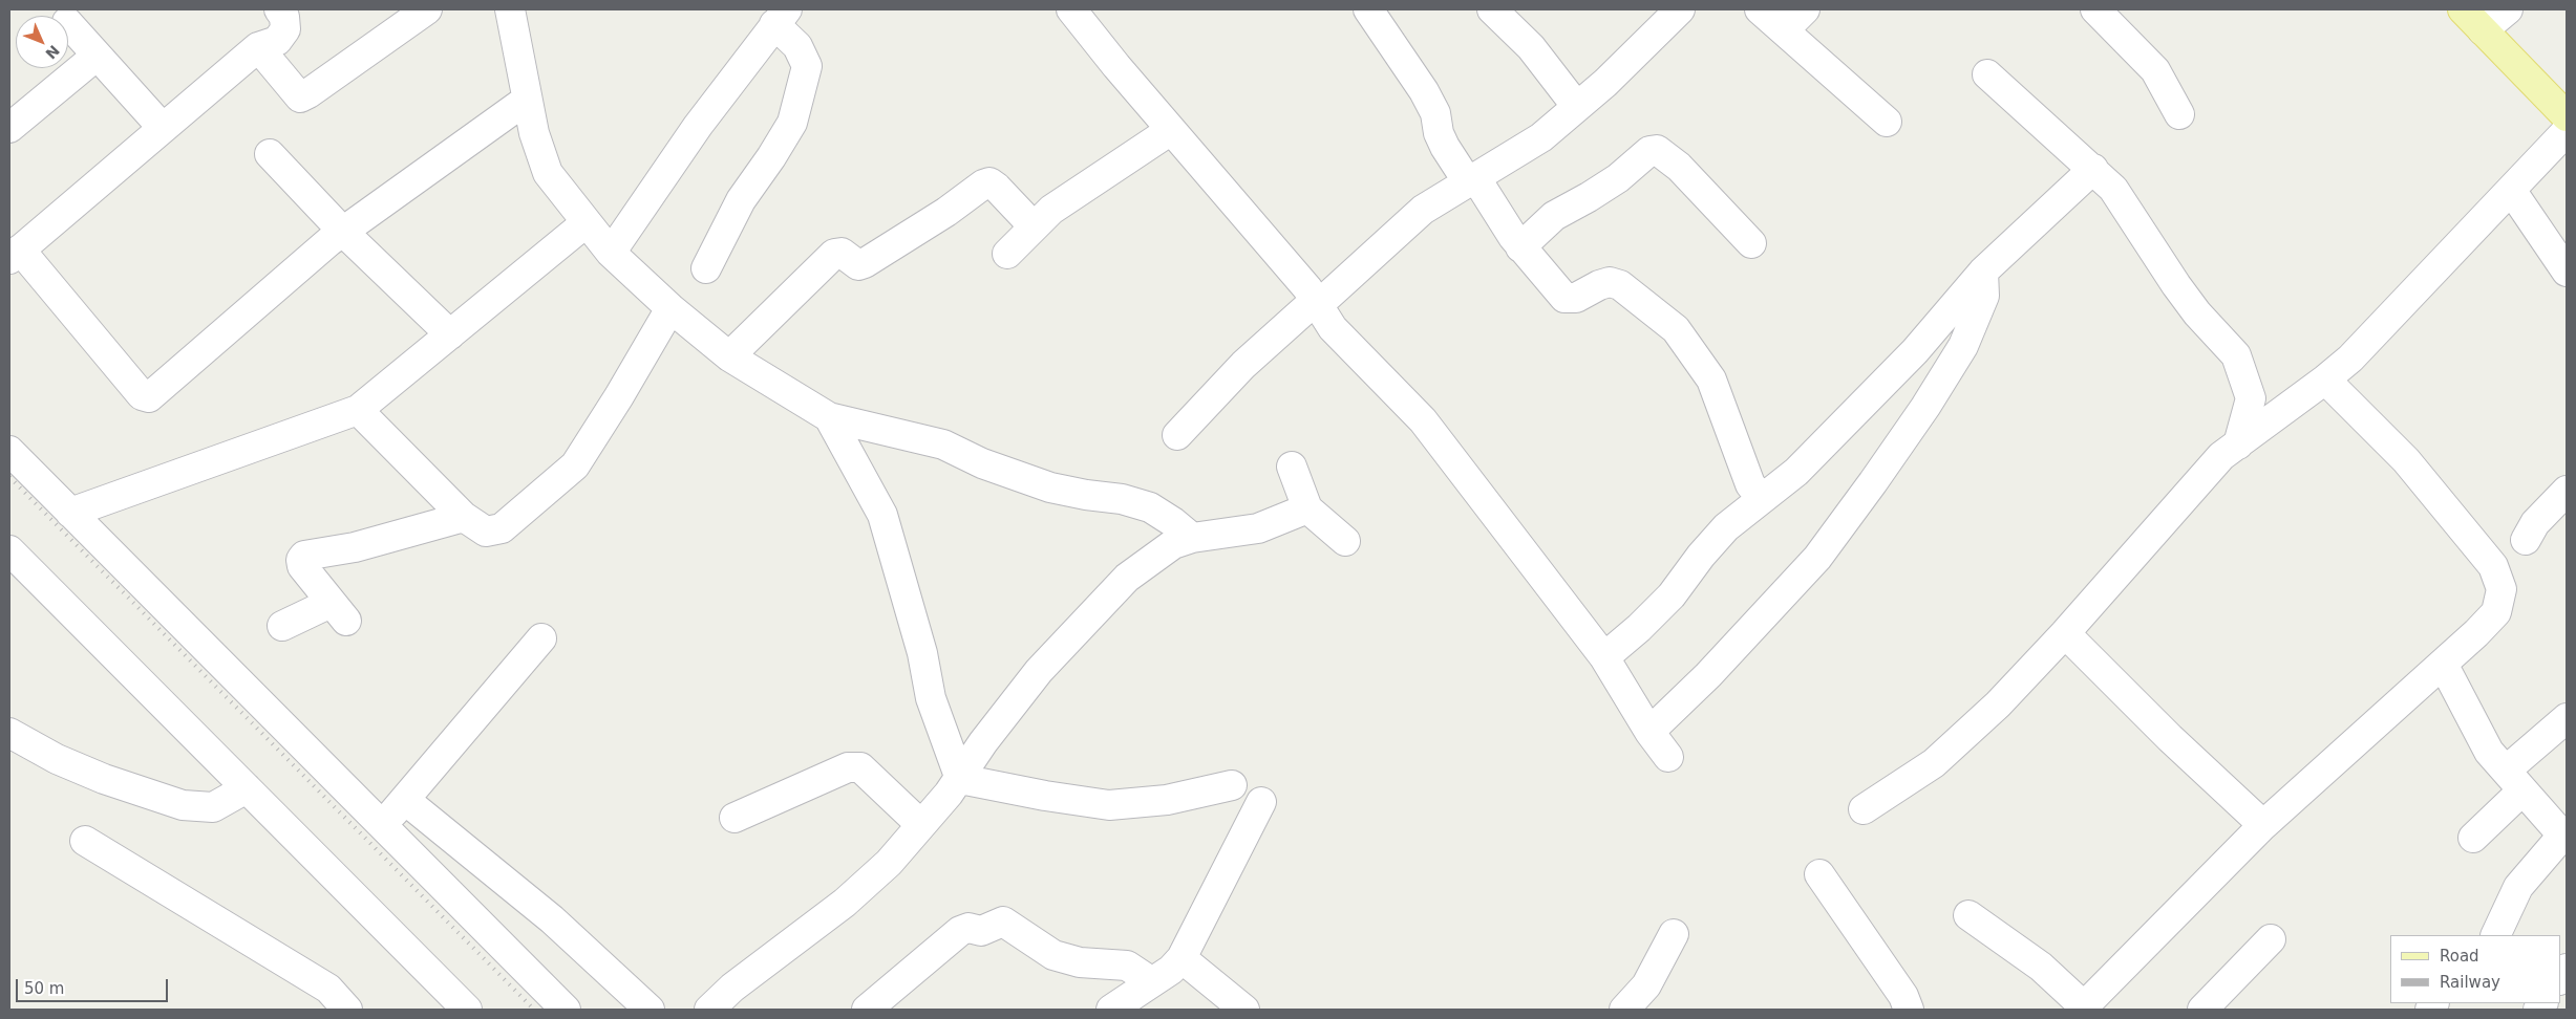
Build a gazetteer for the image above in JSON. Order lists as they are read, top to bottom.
{
  "legend": ["Road", "Railway"],
  "scale_bar": "50 m",
  "north": "bottom right"
}
